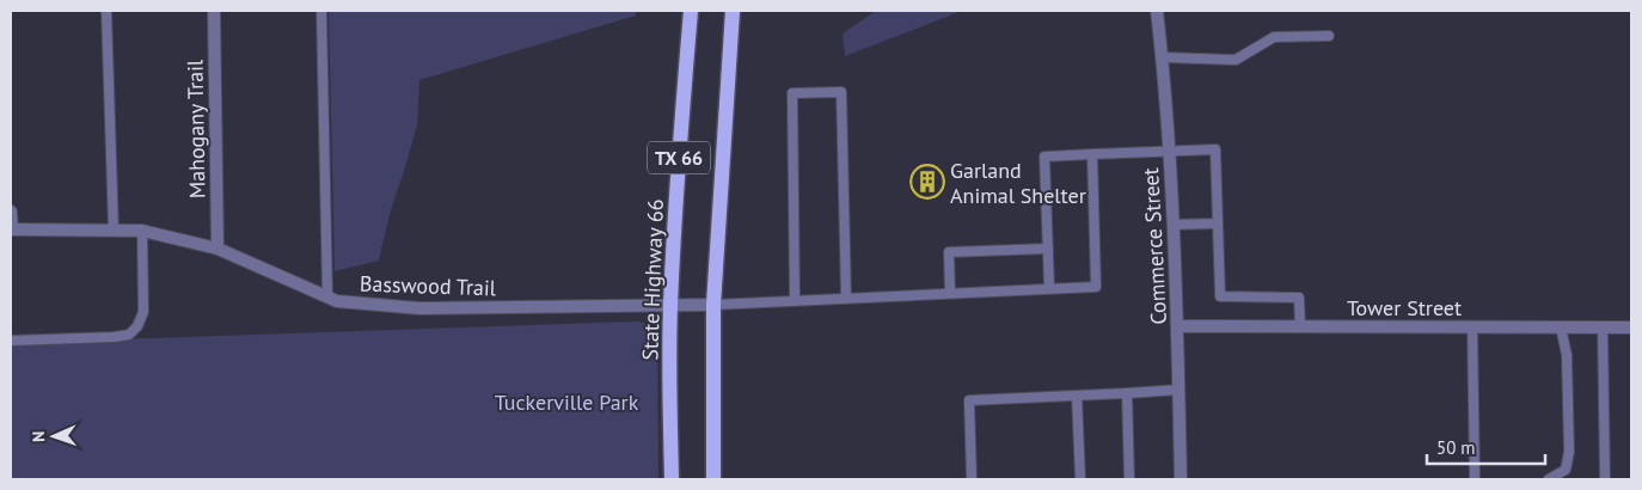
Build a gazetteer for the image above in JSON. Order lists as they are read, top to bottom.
{
  "streets": {
    "main road": ["TX 66", "State Highway 66"],
    "street": [
      "Mahogany Trail",
      "Commerce Street",
      "Basswood Trail",
      "Tower Street"
    ]
  },
  "crossings": [
    ["Mahogany Trail", "Basswood Trail"],
    ["TX 66", "Basswood Trail"],
    ["Commerce Street", "Tower Street"],
    ["State Highway 66", "Basswood Trail"]
  ],
  "parks": ["Tuckerville Park"],
  "places": {
    "building": ["Garland Animal Shelter"]
  },
  "scale_bar": "50 m",
  "north": "left"
}
